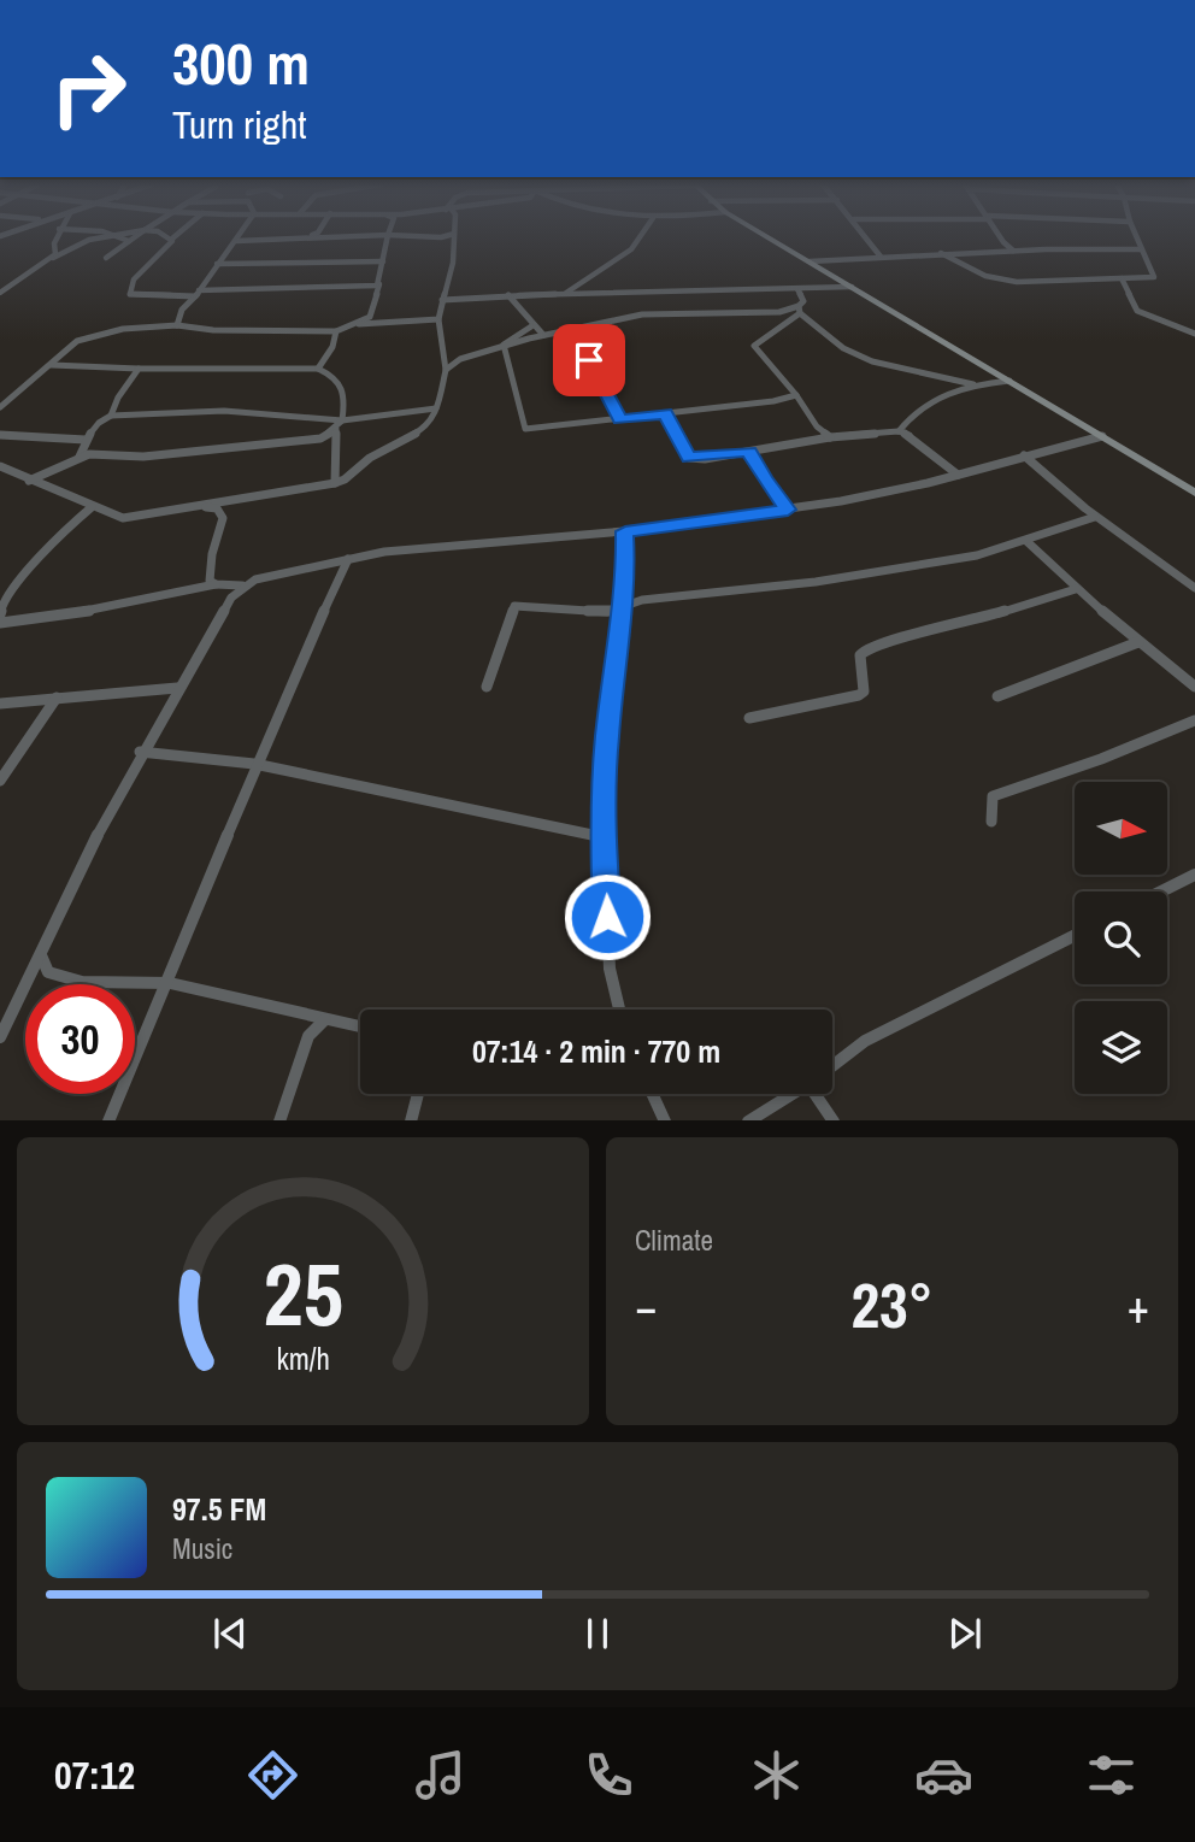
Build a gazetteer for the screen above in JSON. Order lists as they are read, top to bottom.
{
  "north": "right",
  "page": {
    "turn": ["300 m", "Turn right"],
    "limit": "30",
    "trip": "07:14 · 2 min · 770 m",
    "tile": "Climate",
    "heat": ["−", "23°", "+"],
    "song": ["97.5 FM", "Music"],
    "tabs": "07:12",
    "gauge": ["25", "km/h"]
  }
}
